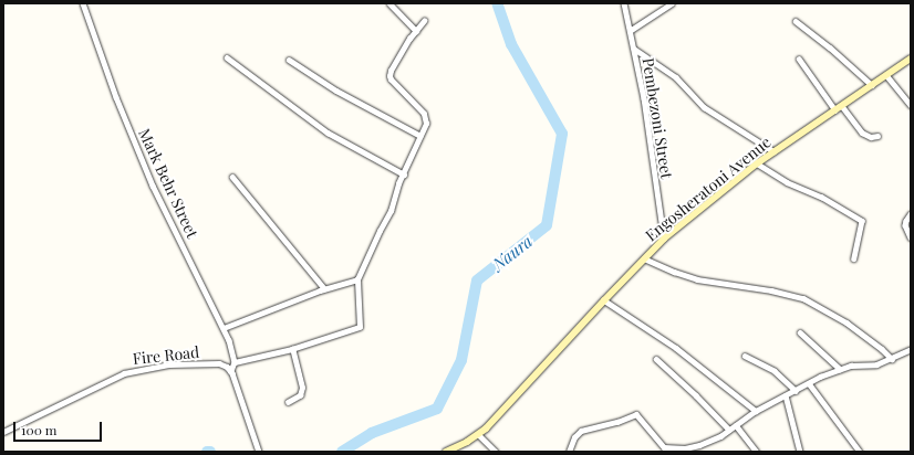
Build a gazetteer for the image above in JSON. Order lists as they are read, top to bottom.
{
  "streets": {
    "street": [
      "Pembezoni Street",
      "Mark Behr Street",
      "Engosheratoni Avenue",
      "Fire Road"
    ]
  },
  "crossings": [
    ["Pembezoni Street", "Engosheratoni Avenue"]
  ],
  "water": ["Naura"],
  "scale_bar": "100 m"
}
